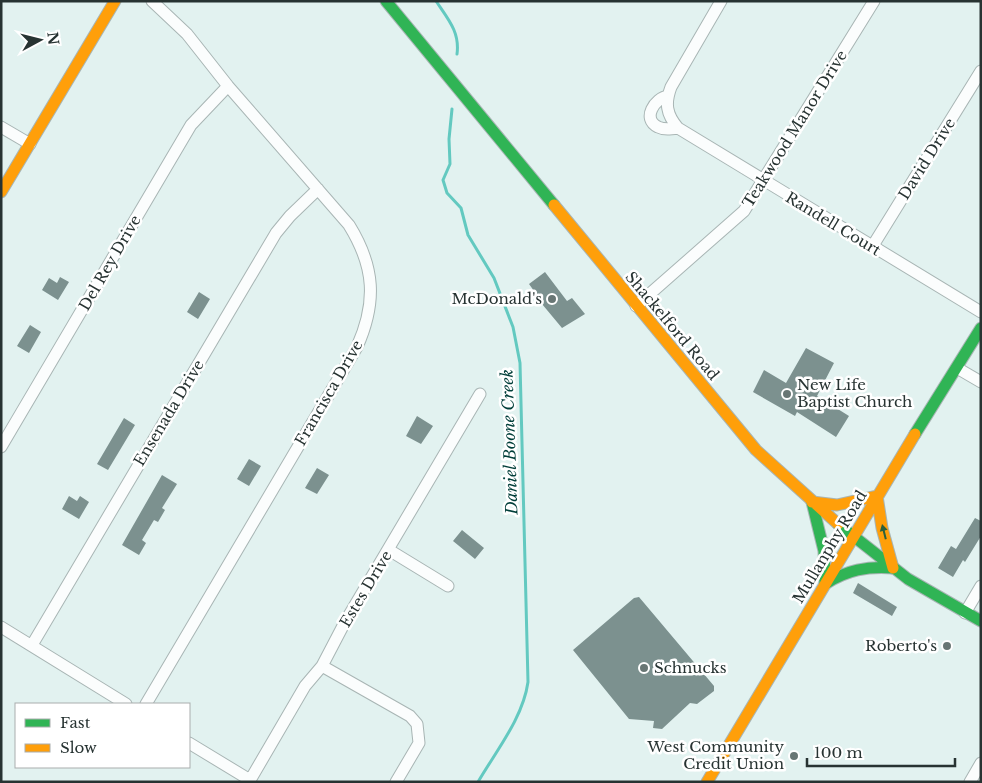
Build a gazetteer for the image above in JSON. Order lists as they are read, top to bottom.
{
  "streets": {
    "main road": ["Shackelford Road", "Mullanphy Road"],
    "street": [
      "Teakwood Manor Drive",
      "David Drive",
      "Randell Court",
      "Del Rey Drive",
      "Francisca Drive",
      "Ensenada Drive",
      "Estes Drive"
    ]
  },
  "crossings": [
    ["Teakwood Manor Drive", "Randell Court"],
    ["Teakwood Manor Drive", "Shackelford Road"],
    ["David Drive", "Randell Court"],
    ["Del Rey Drive", "Francisca Drive"],
    ["Shackelford Road", "Mullanphy Road"],
    ["Francisca Drive", "Ensenada Drive"]
  ],
  "water": ["Daniel Boone Creek"],
  "places": [
    "McDonald's",
    "New Life Baptist Church",
    "Roberto's",
    "Schnucks",
    "West Community Credit Union"
  ],
  "legend": ["Fast", "Slow"],
  "scale_bar": "100 m",
  "north": "right"
}
